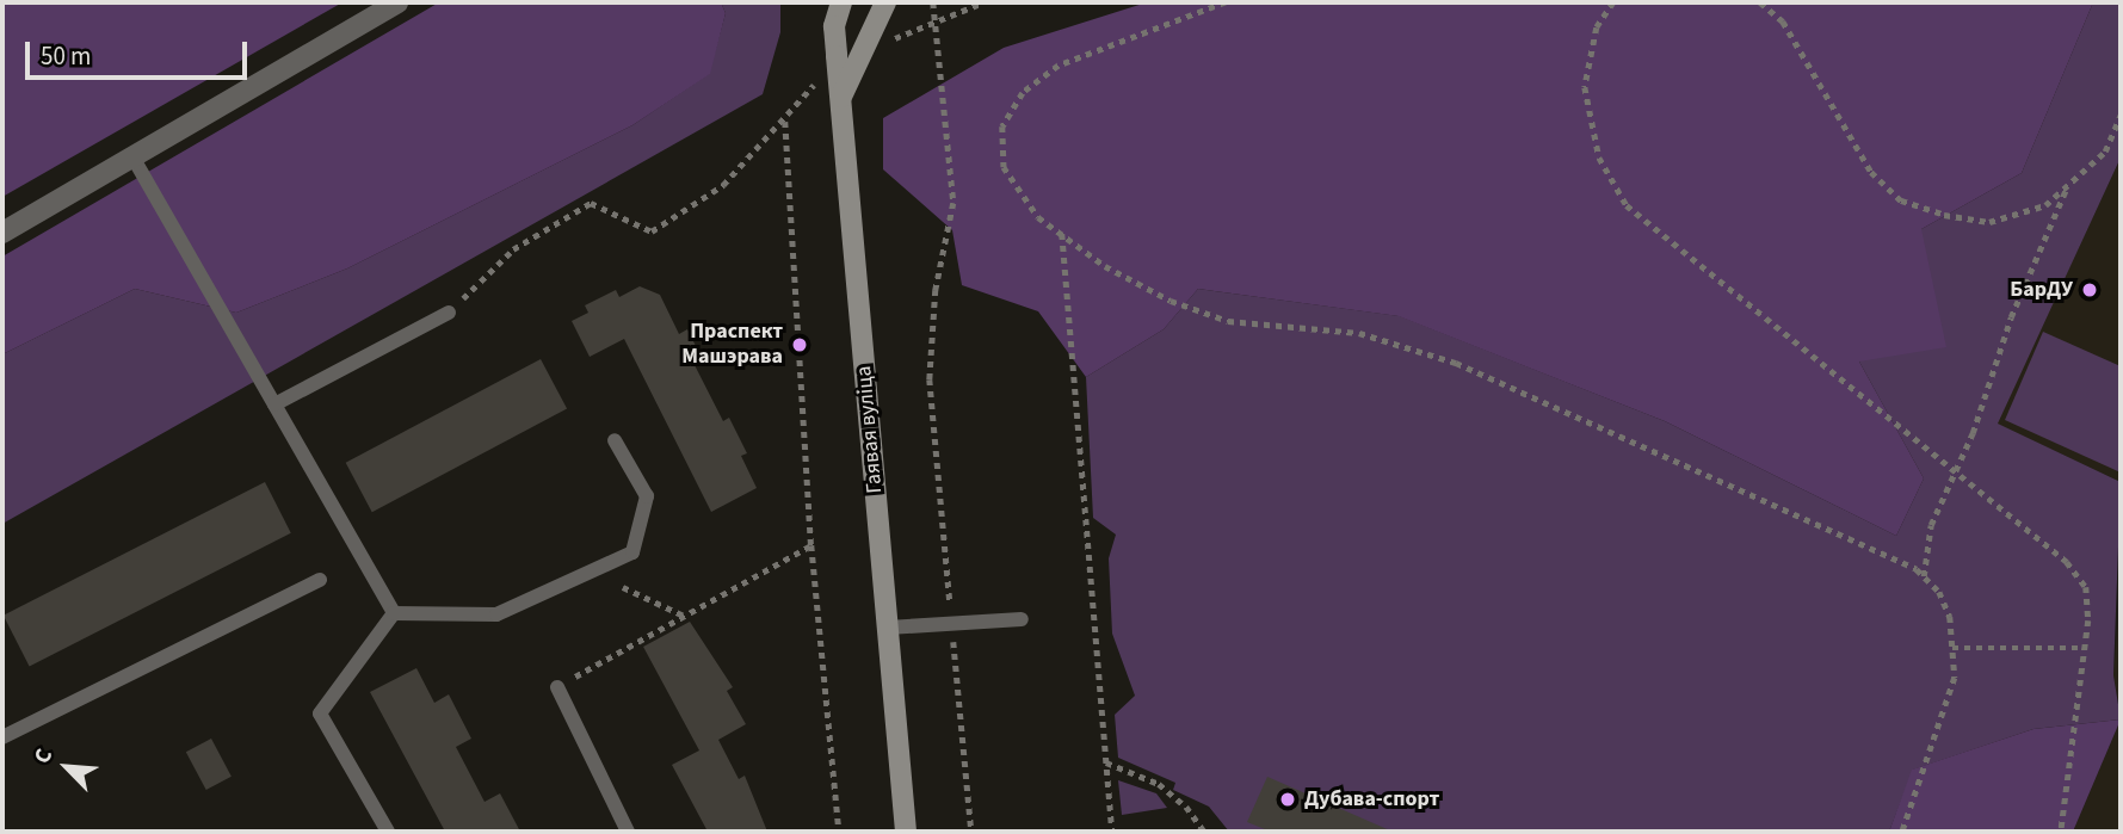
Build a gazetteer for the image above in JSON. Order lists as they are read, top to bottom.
{
  "streets": {
    "main road": ["Гаявая вуліца"]
  },
  "places": ["БарДУ", "Праспект Машэрава", "Дубава-спорт"],
  "scale_bar": "50 m",
  "north": "top left"
}
